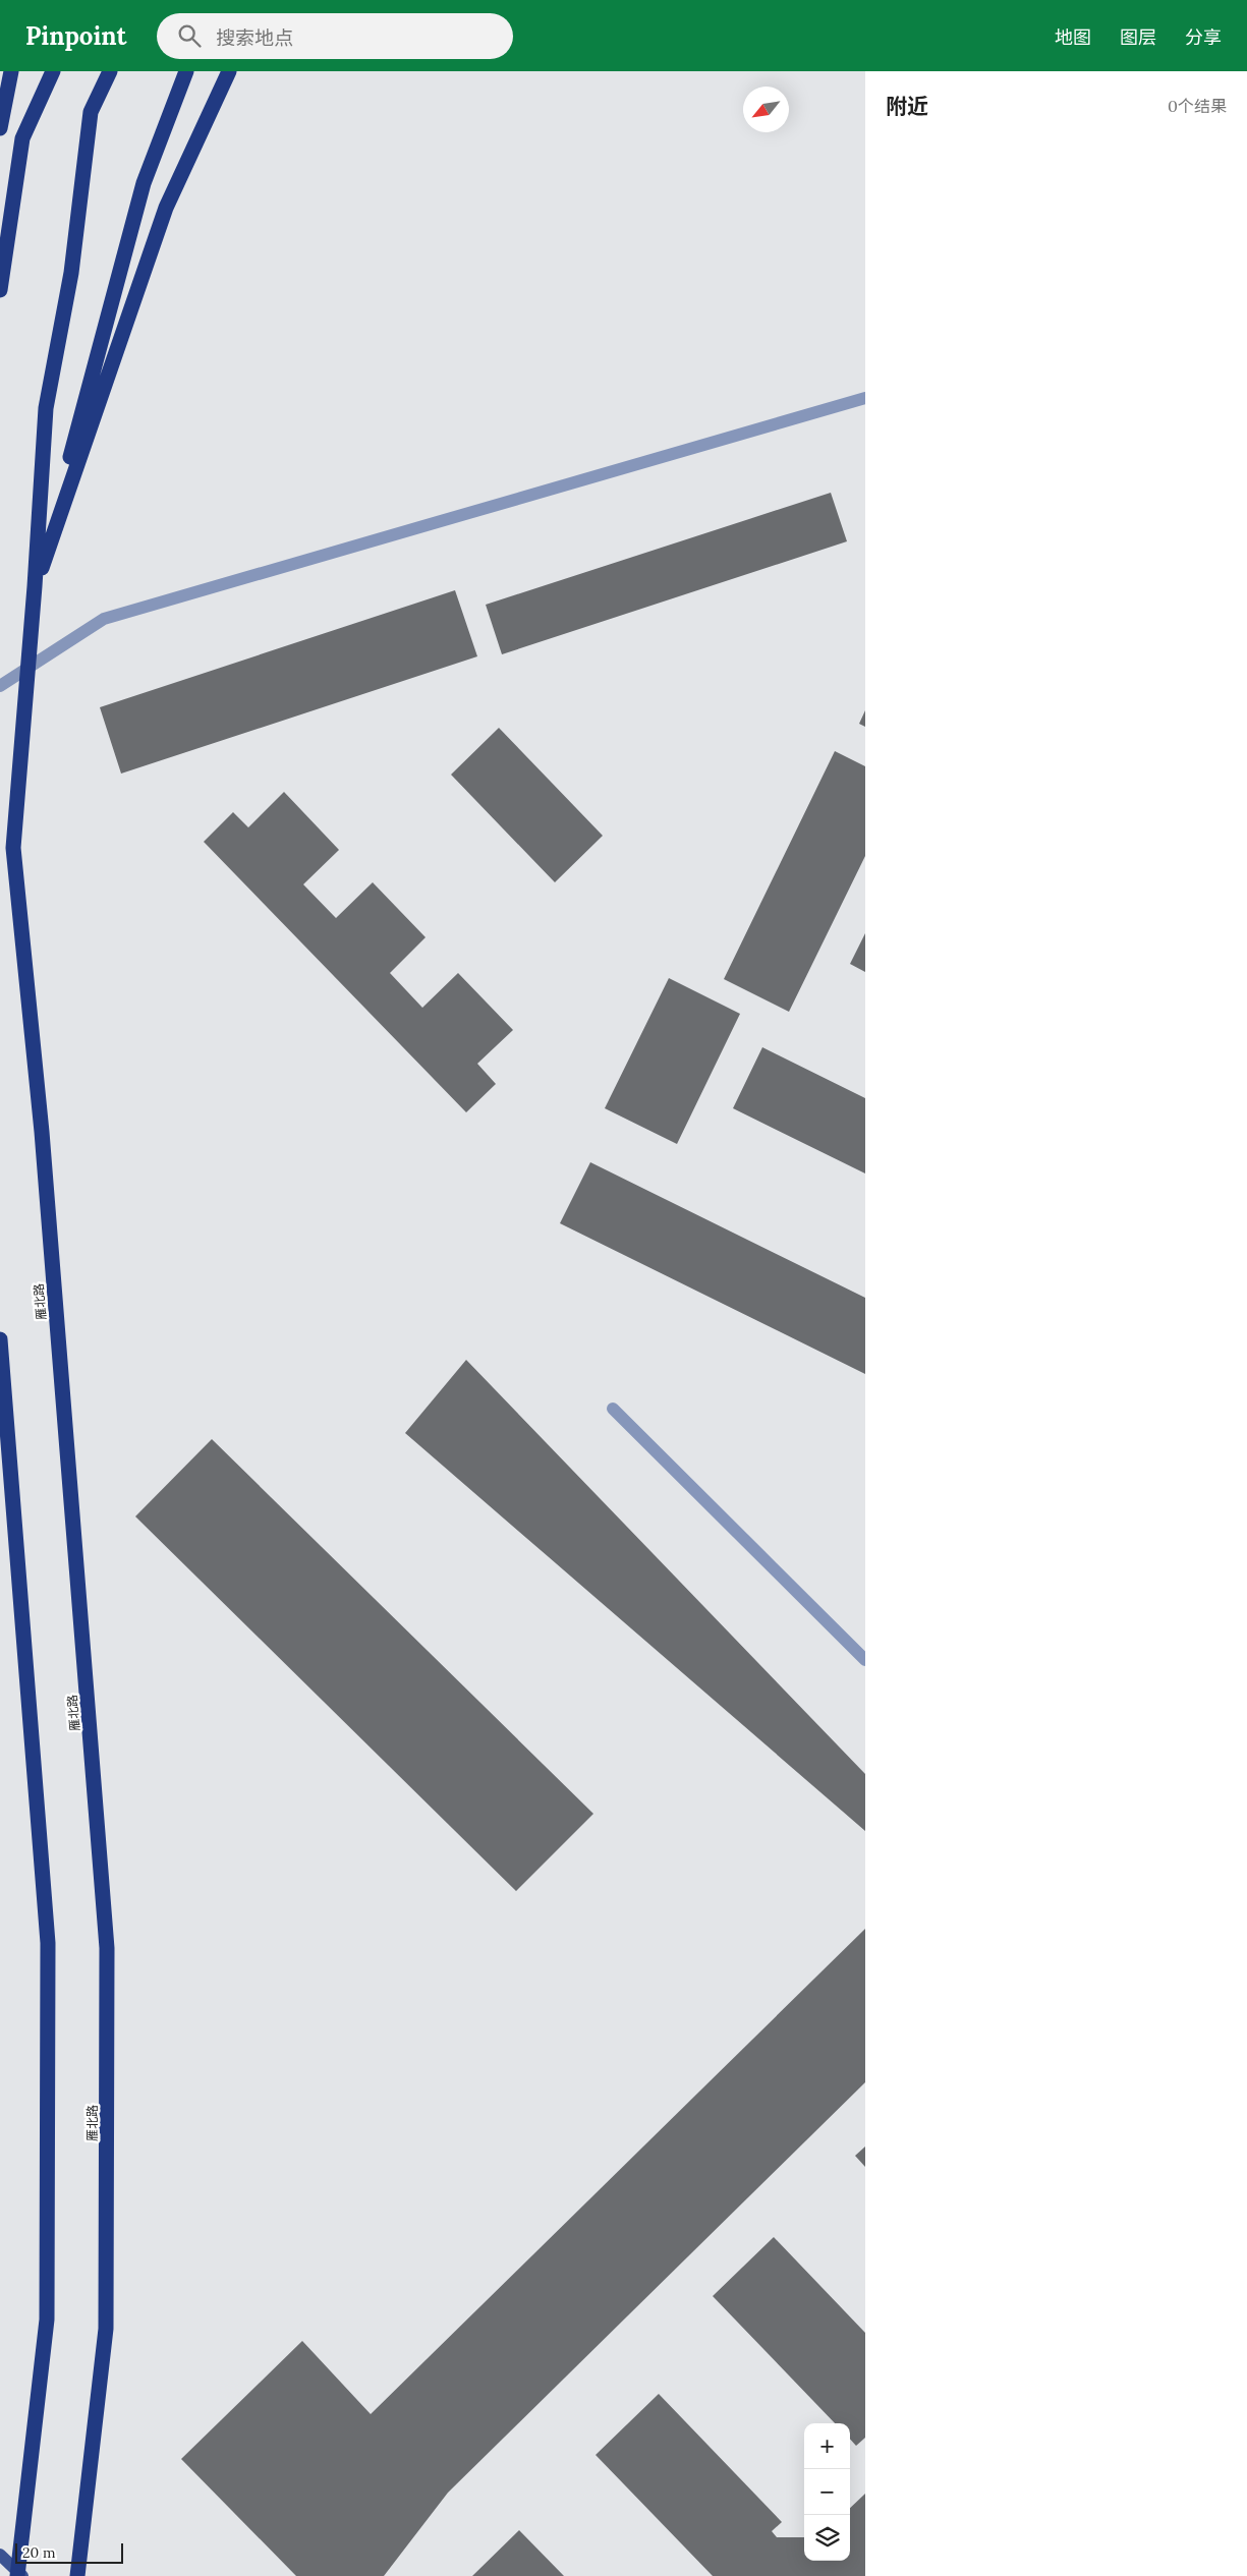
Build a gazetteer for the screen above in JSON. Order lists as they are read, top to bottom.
{
  "streets": {
    "highway": ["雁北路"]
  },
  "scale_bar": "20 m",
  "north": "bottom left",
  "page": {
    "header": "Pinpoint",
    "search": "搜索地点",
    "nav": ["地图", "图层", "分享"],
    "heading": ["附近", "0个结果"],
    "map_buttons": ["+", "−"],
    "scale": "20 m"
  }
}
